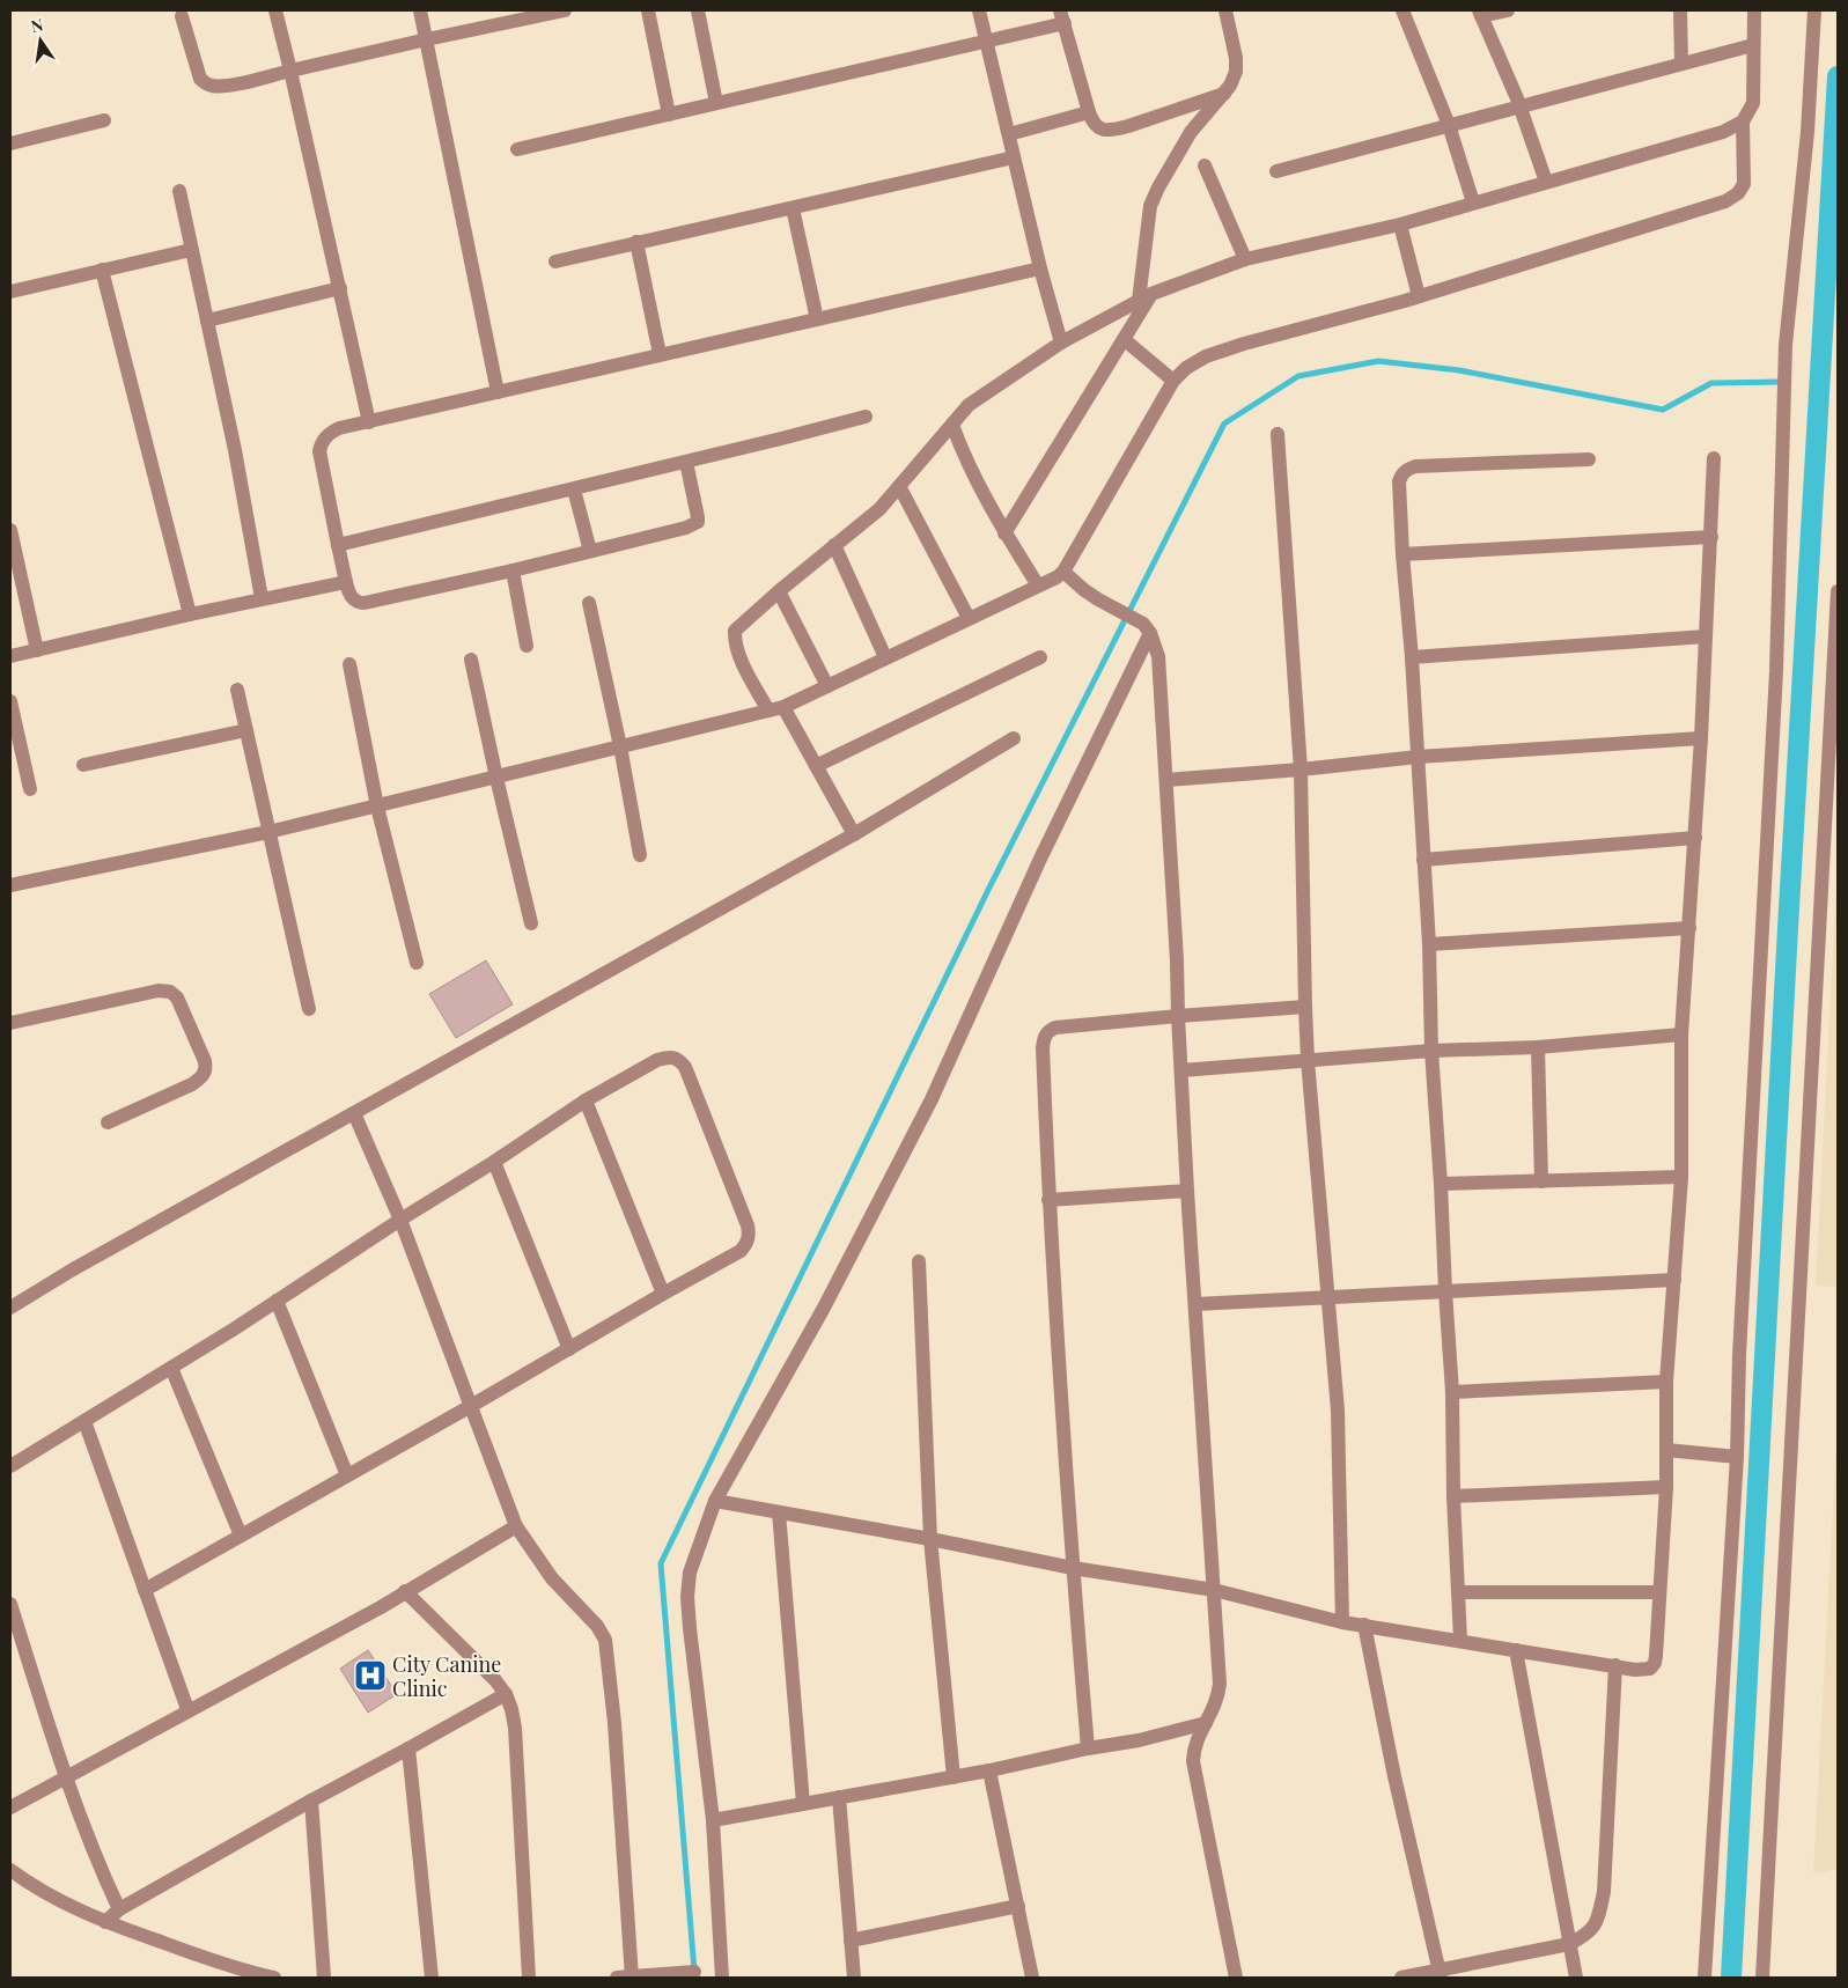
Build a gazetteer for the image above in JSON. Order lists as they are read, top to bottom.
{
  "places": {
    "hospital": ["City Canine Clinic"]
  },
  "north": "top"
}
